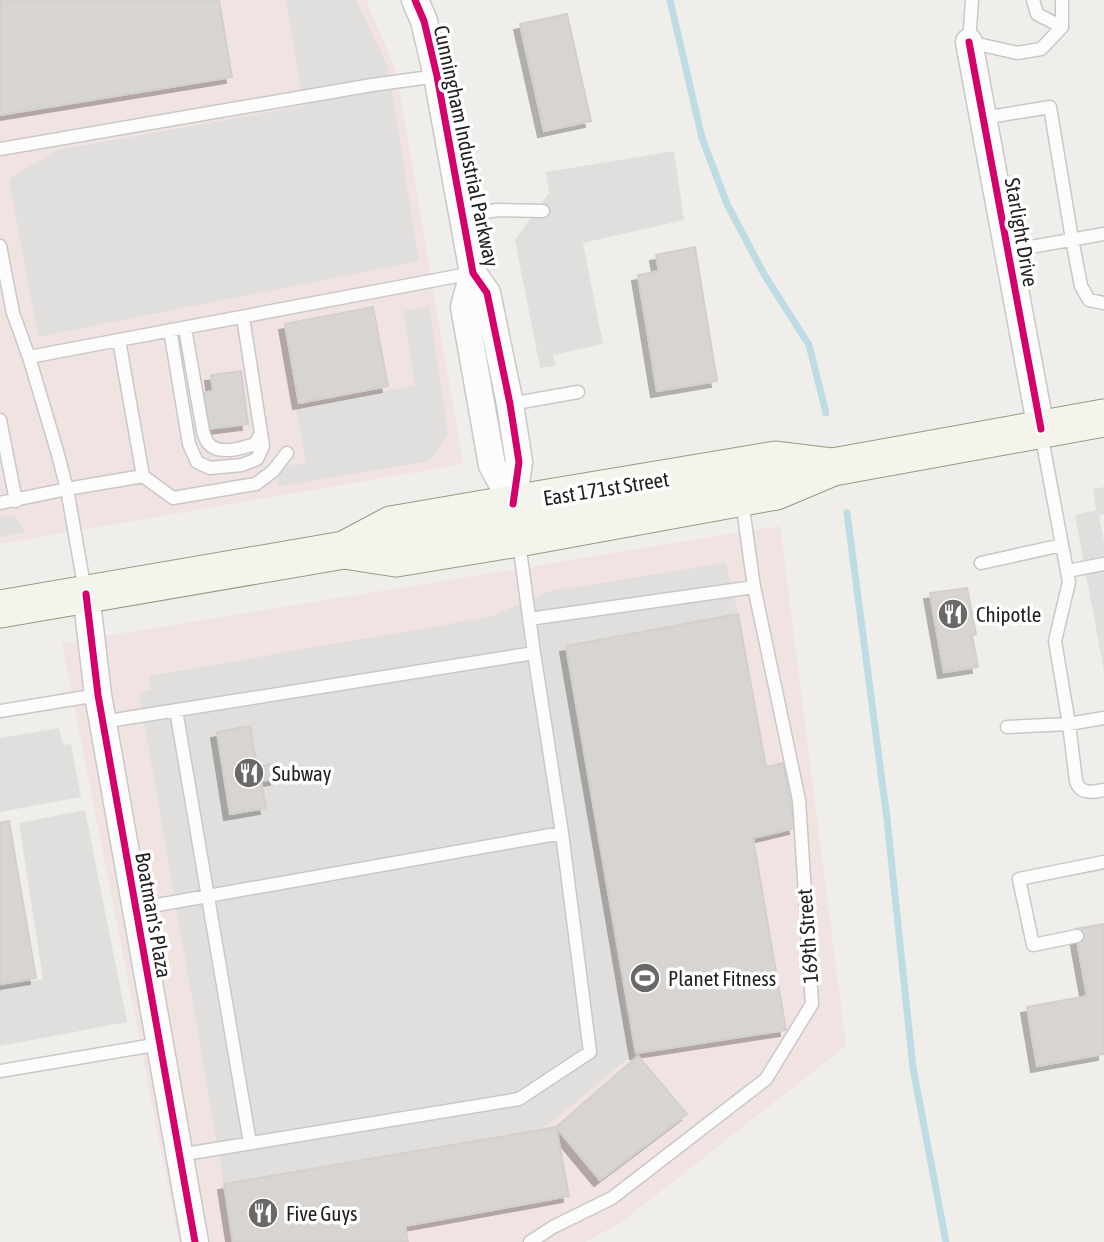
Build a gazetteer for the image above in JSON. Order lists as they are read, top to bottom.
{
  "streets": {
    "main road": ["East 171st Street"],
    "street": ["Cunningham Industrial Parkway", "Starlight Drive", "Boatman's Plaza"],
    "lane": ["169th Street"]
  },
  "crossings": [
    ["Cunningham Industrial Parkway", "East 171st Street"],
    ["Starlight Drive", "East 171st Street"],
    ["East 171st Street", "Boatman's Plaza"],
    ["East 171st Street", "169th Street"]
  ],
  "places": {
    "restaurant": ["Chipotle", "Subway", "Five Guys"],
    "sports": ["Planet Fitness"]
  }
}
